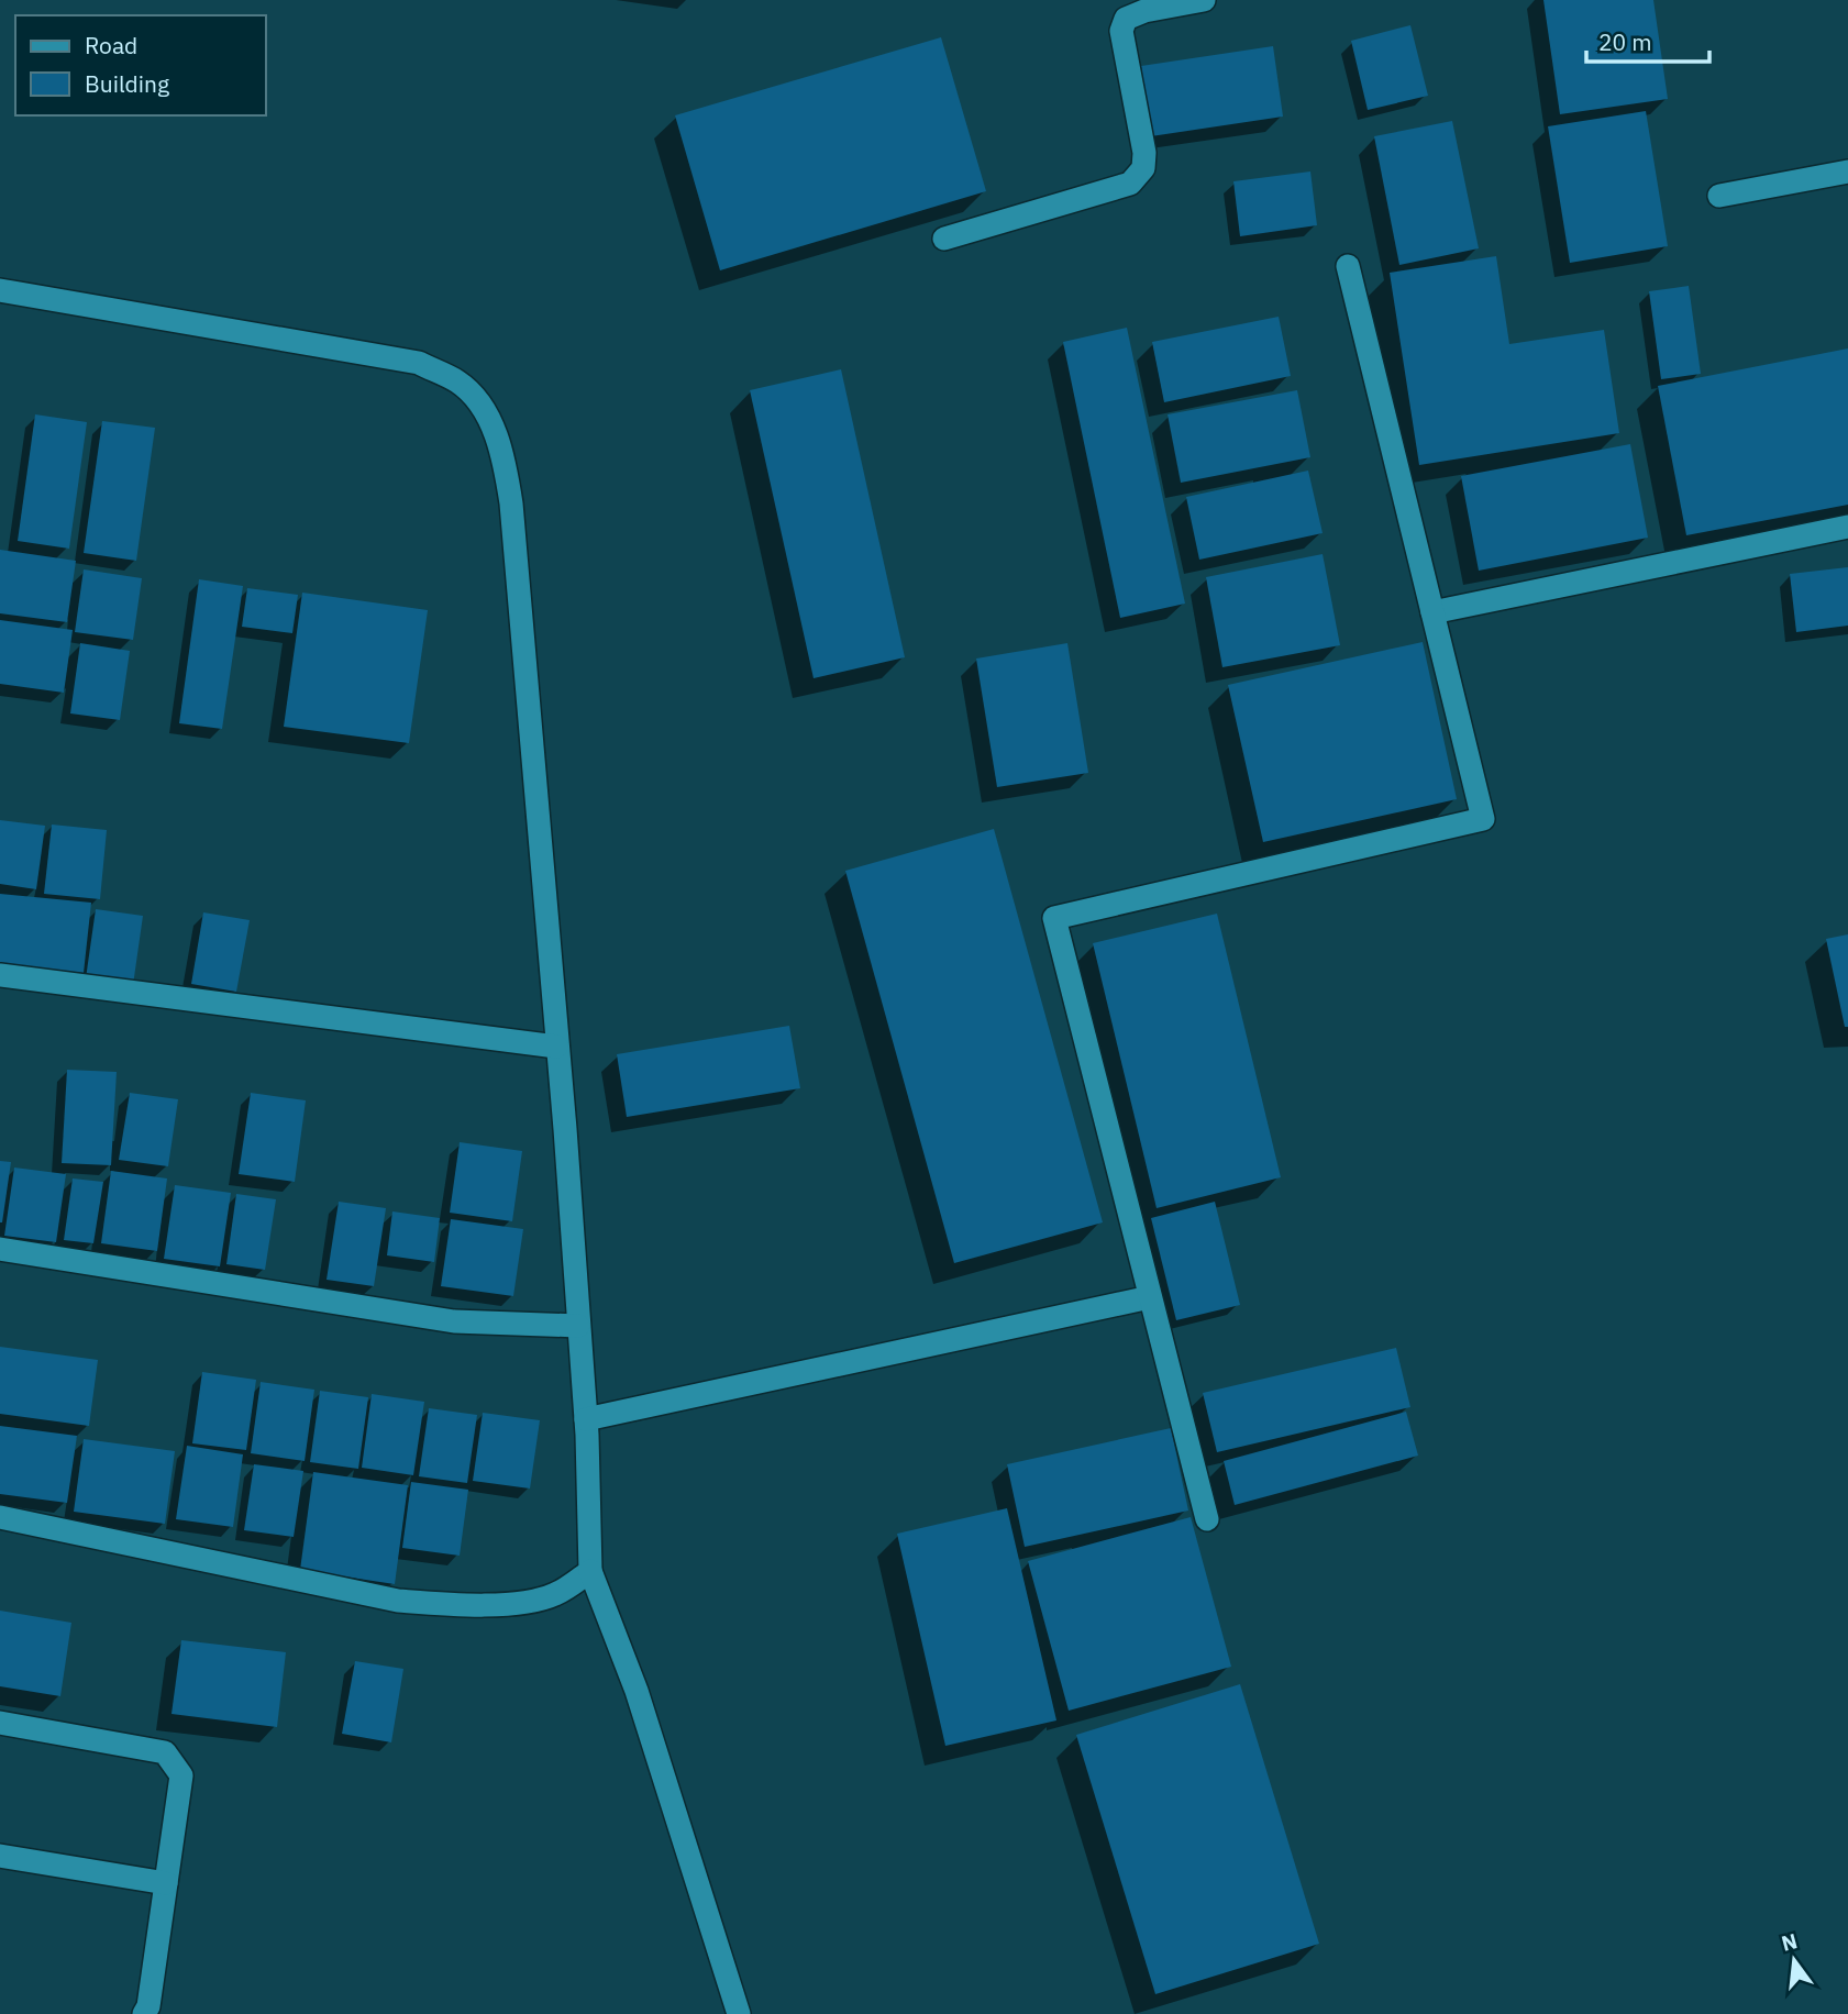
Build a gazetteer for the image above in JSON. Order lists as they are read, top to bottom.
{
  "legend": ["Road", "Building"],
  "scale_bar": "20 m",
  "north": "top"
}
